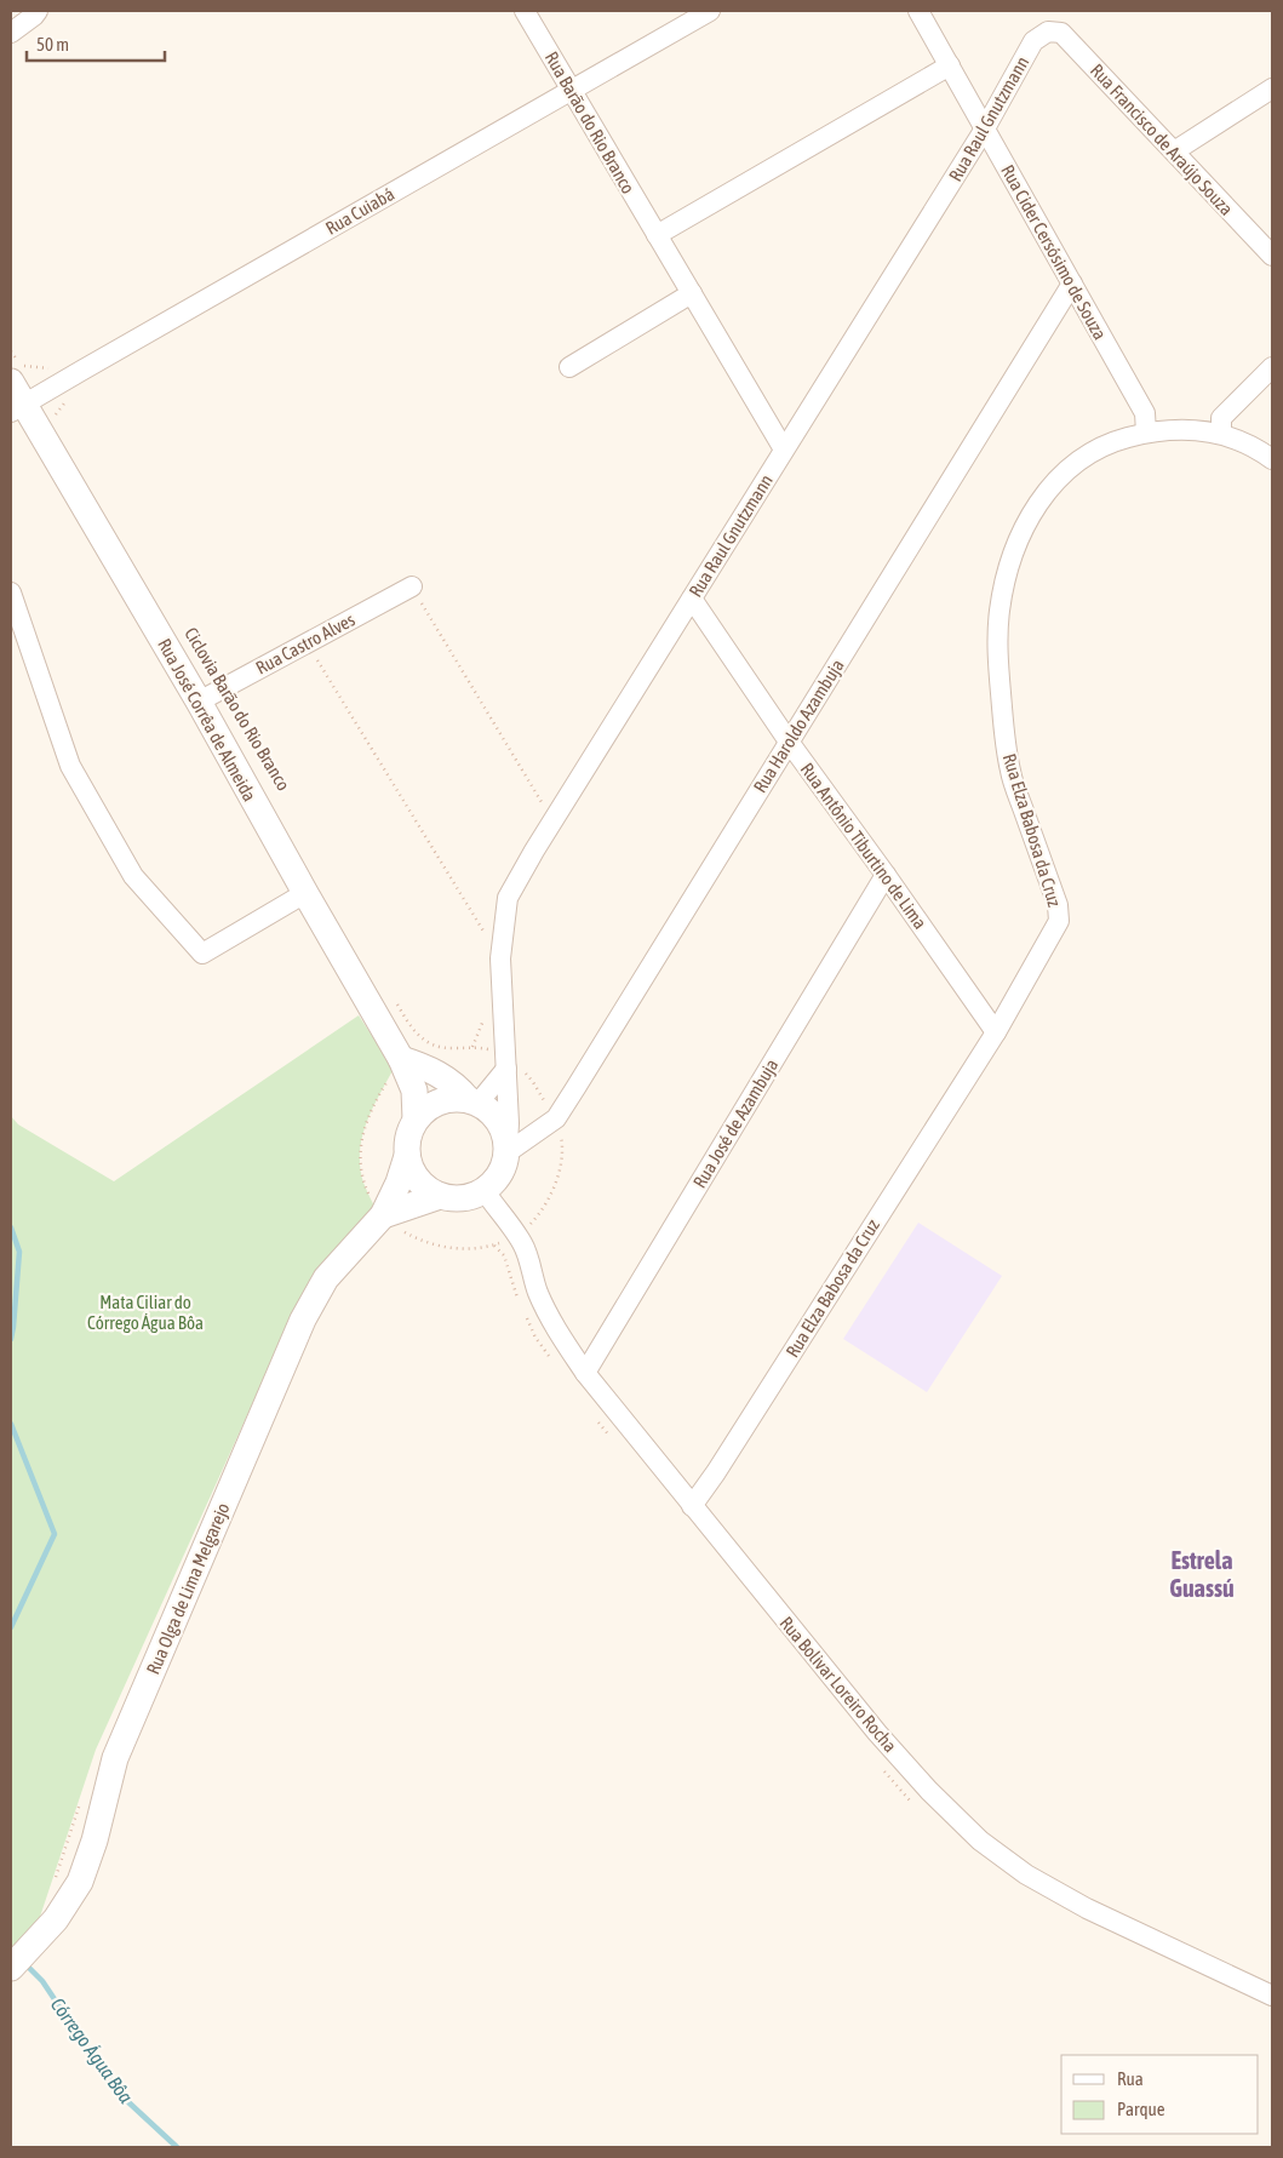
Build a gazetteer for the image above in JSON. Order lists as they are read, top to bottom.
{
  "streets": {
    "street": [
      "Rua Raul Gnutzmann",
      "Rua Barão do Rio Branco",
      "Rua Francisco de Araújo Souza",
      "Rua Cuiabá",
      "Rua Cider Cersósimo de Souza",
      "Rua Castro Alves",
      "Rua José Corrêa de Almeida",
      "Rua Haroldo Azambuja",
      "Rua Elza Babosa da Cruz",
      "Rua Antônio Tiburtino de Lima",
      "Rua José de Azambuja",
      "Rua Olga de Lima Melgarejo",
      "Rua Bolivar Loreiro Rocha"
    ]
  },
  "crossings": [
    ["Rua Raul Gnutzmann", "Rua Barão do Rio Branco"],
    ["Rua Raul Gnutzmann", "Rua Francisco de Araújo Souza"],
    ["Rua Raul Gnutzmann", "Rua Cider Cersósimo de Souza"],
    ["Rua Raul Gnutzmann", "Rua José Corrêa de Almeida"],
    ["Rua Raul Gnutzmann", "Rua Haroldo Azambuja"],
    ["Rua Raul Gnutzmann", "Rua Antônio Tiburtino de Lima"],
    ["Rua Raul Gnutzmann", "Rua Olga de Lima Melgarejo"],
    ["Rua Raul Gnutzmann", "Rua Bolivar Loreiro Rocha"],
    ["Rua Barão do Rio Branco", "Rua Cuiabá"],
    ["Rua Cuiabá", "Rua José Corrêa de Almeida"],
    ["Rua Cider Cersósimo de Souza", "Rua Haroldo Azambuja"],
    ["Rua Cider Cersósimo de Souza", "Rua Elza Babosa da Cruz"],
    ["Rua Castro Alves", "Rua José Corrêa de Almeida"],
    ["Rua José Corrêa de Almeida", "Rua Haroldo Azambuja"],
    ["Rua José Corrêa de Almeida", "Rua Olga de Lima Melgarejo"],
    ["Rua José Corrêa de Almeida", "Rua Bolivar Loreiro Rocha"],
    ["Rua Haroldo Azambuja", "Rua Antônio Tiburtino de Lima"],
    ["Rua Haroldo Azambuja", "Rua Olga de Lima Melgarejo"],
    ["Rua Haroldo Azambuja", "Rua Bolivar Loreiro Rocha"],
    ["Rua Elza Babosa da Cruz", "Rua Antônio Tiburtino de Lima"],
    ["Rua Elza Babosa da Cruz", "Rua Bolivar Loreiro Rocha"],
    ["Rua Antônio Tiburtino de Lima", "Rua José de Azambuja"],
    ["Rua José de Azambuja", "Rua Bolivar Loreiro Rocha"],
    ["Rua Olga de Lima Melgarejo", "Rua Bolivar Loreiro Rocha"]
  ],
  "districts": ["Estrela Guassú"],
  "water": ["Córrego Água Bôa"],
  "parks": ["Mata Ciliar do Córrego Água Bôa"],
  "legend": ["Rua", "Parque"],
  "scale_bar": "50 m"
}
